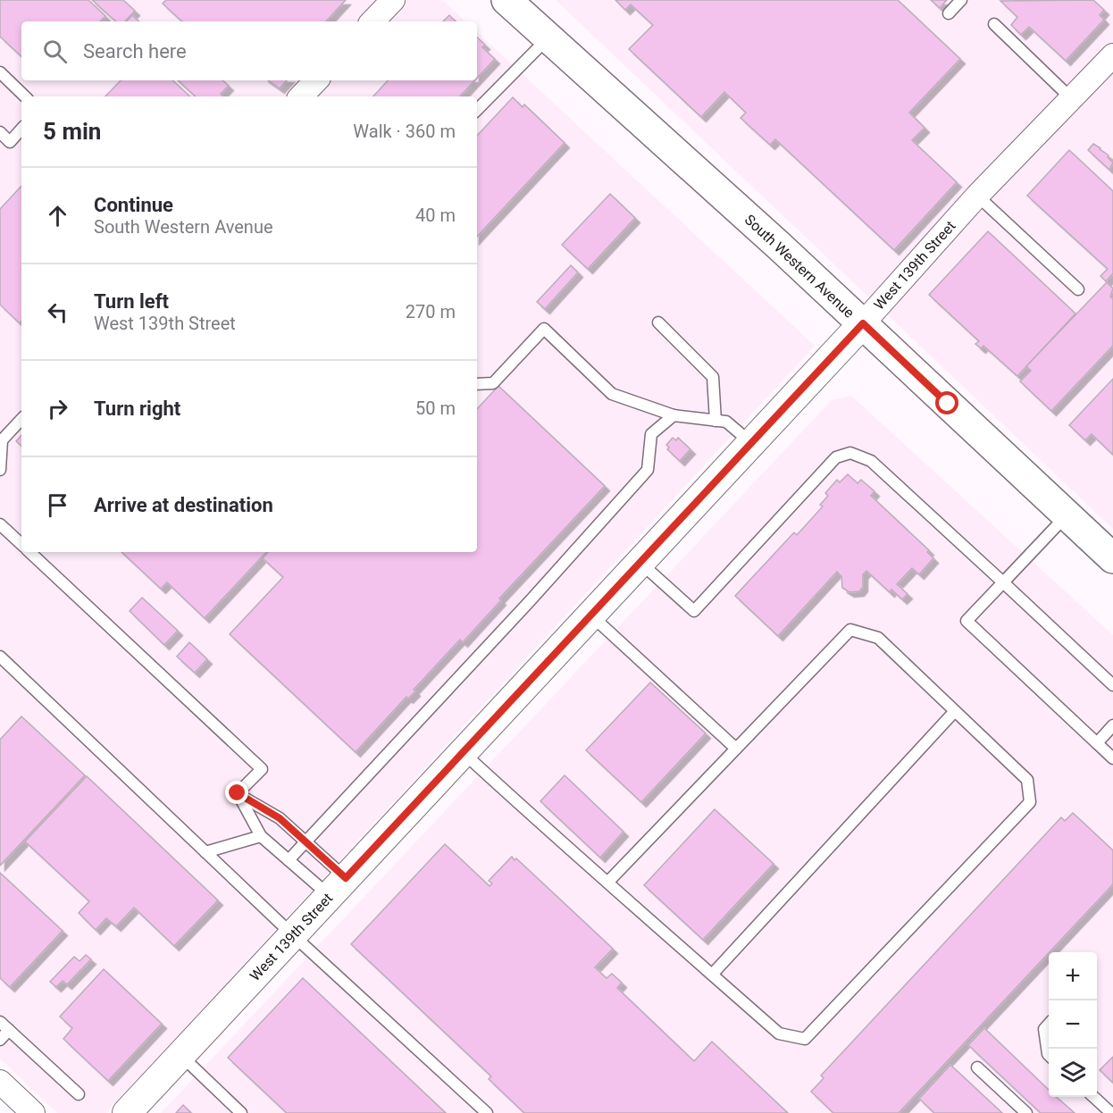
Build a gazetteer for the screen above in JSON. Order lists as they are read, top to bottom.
{
  "streets": {
    "main road": ["South Western Avenue"],
    "street": ["West 139th Street"]
  },
  "crossings": [
    ["West 139th Street", "South Western Avenue"]
  ],
  "page": {
    "search": "Search here",
    "heading": ["5 min", "Walk · 360 m"],
    "list": [
      ["Continue", "South Western Avenue", "40 m"],
      ["Turn left", "West 139th Street", "270 m"],
      ["Turn right", "50 m"],
      "Arrive at destination"
    ],
    "map_buttons": ["+", "−"]
  }
}
